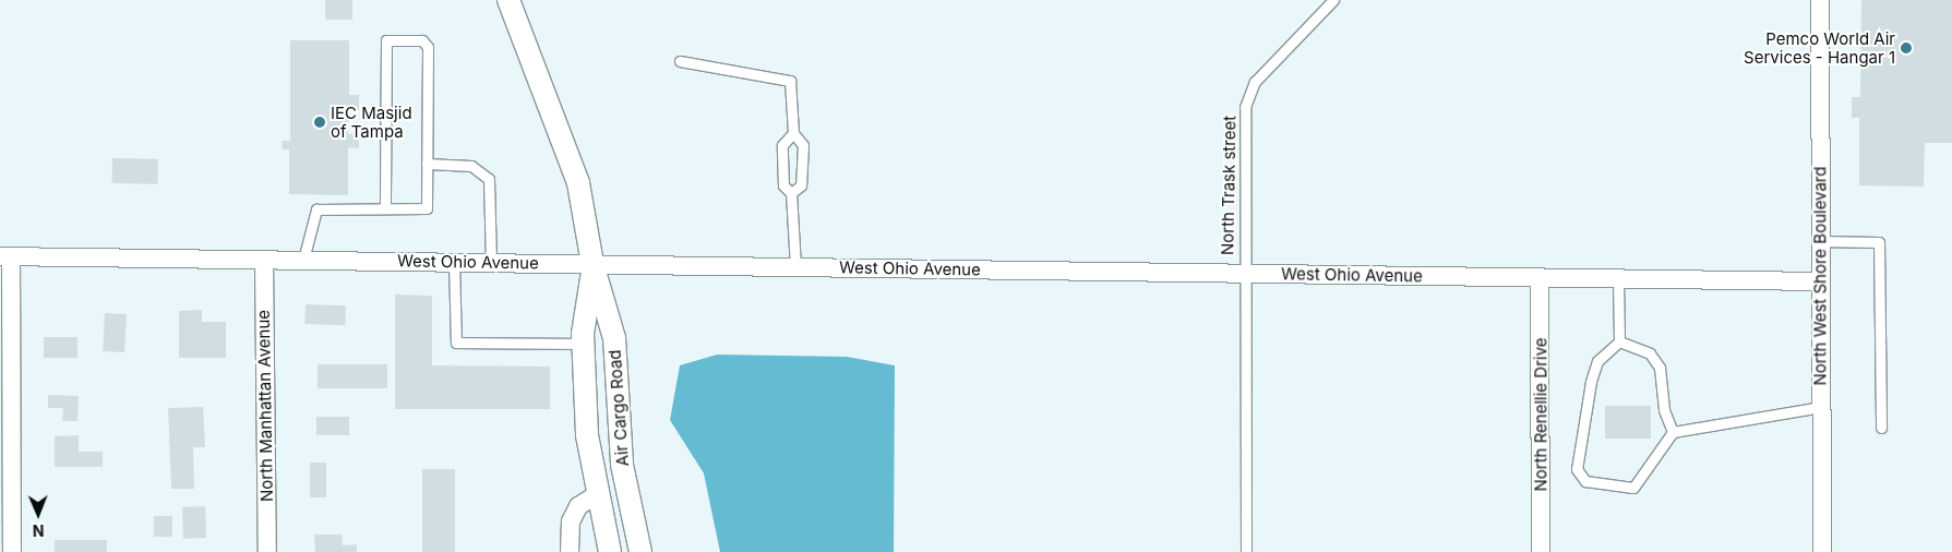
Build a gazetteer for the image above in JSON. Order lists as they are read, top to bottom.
{
  "streets": {
    "street": [
      "West Ohio Avenue",
      "North West Shore Boulevard",
      "North Manhattan Avenue",
      "Air Cargo Road",
      "North Renellie Drive"
    ],
    "lane": ["North Trask street"]
  },
  "crossings": [
    ["North Trask street", "West Ohio Avenue"],
    ["West Ohio Avenue", "North West Shore Boulevard"],
    ["West Ohio Avenue", "North Manhattan Avenue"],
    ["West Ohio Avenue", "Air Cargo Road"],
    ["West Ohio Avenue", "North Renellie Drive"]
  ],
  "places": ["Pemco World Air Services - Hangar 1", "IEC Masjid of Tampa"],
  "north": "bottom"
}
